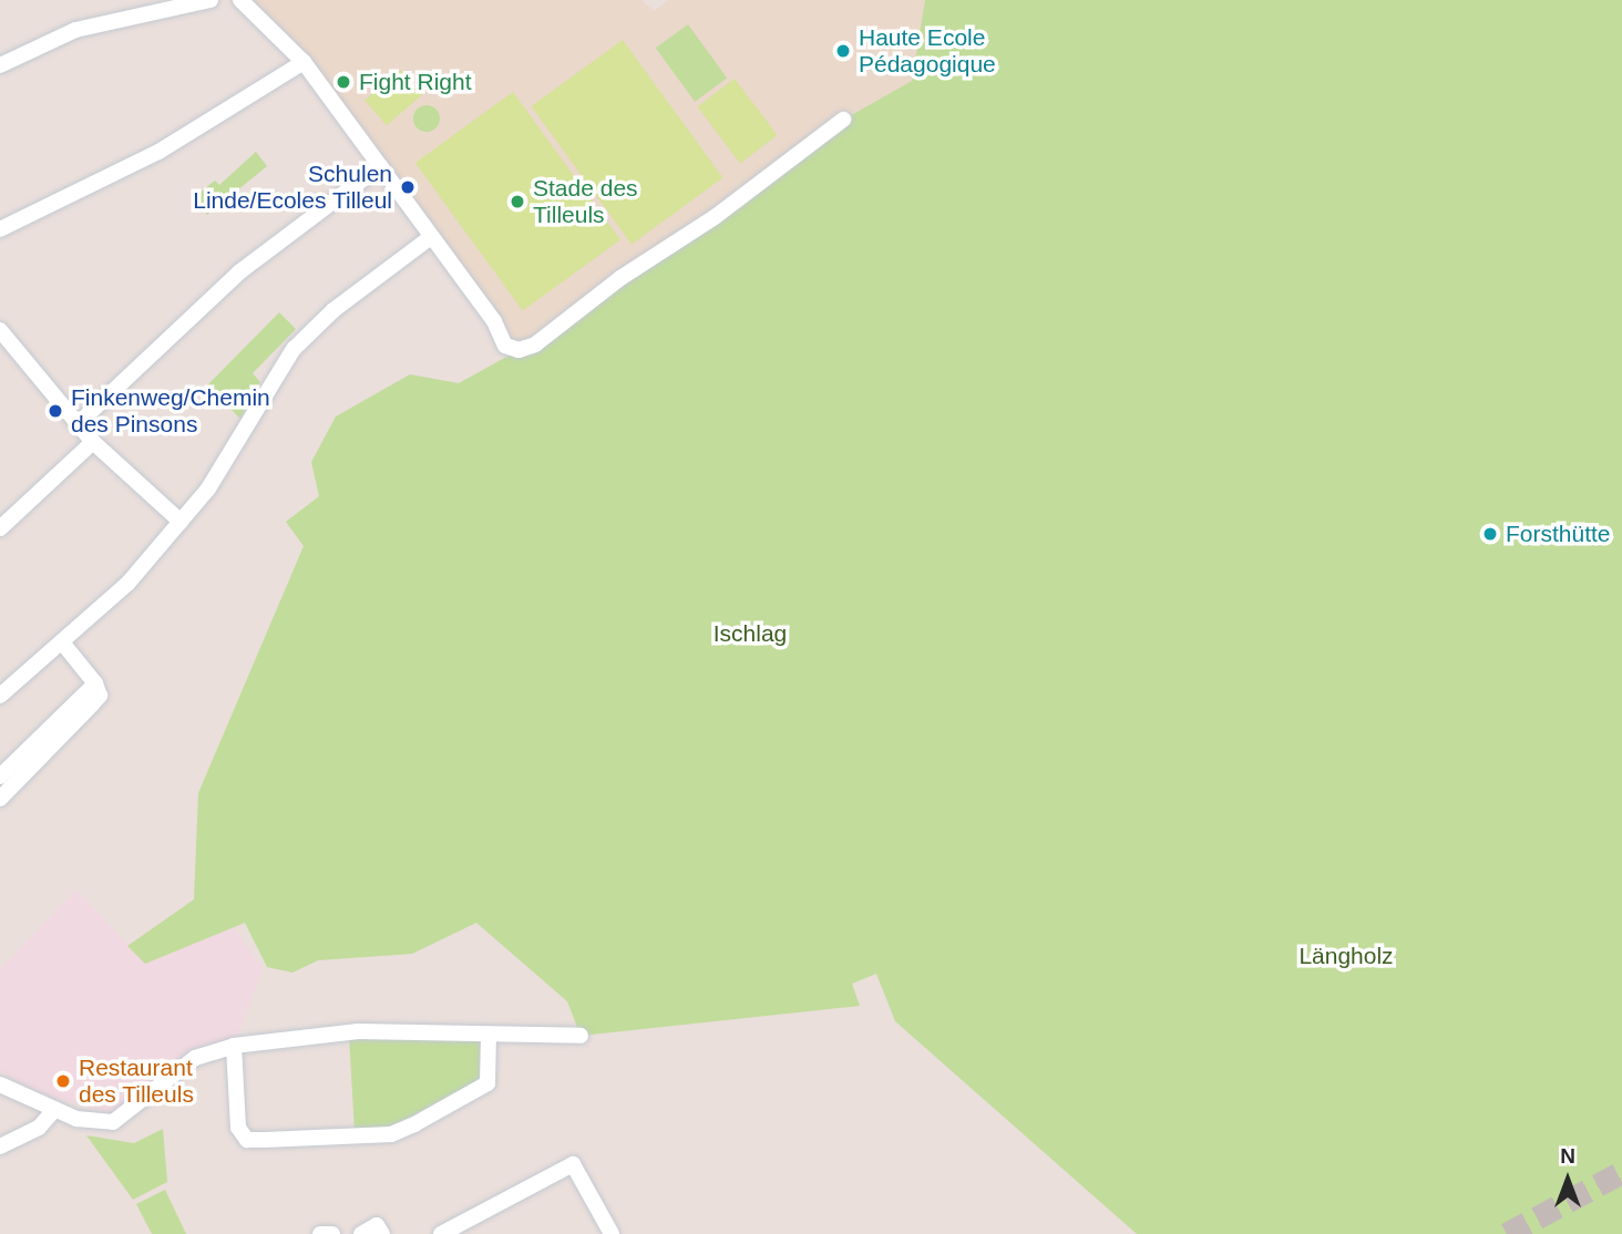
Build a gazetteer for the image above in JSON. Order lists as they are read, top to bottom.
{
  "parks": ["Ischlag", "Längholz"],
  "places": [
    "Haute Ecole Pédagogique",
    "Fight Right",
    "Schulen Linde/Ecoles Tilleul",
    "Stade des Tilleuls",
    "Finkenweg/Chemin des Pinsons",
    "Forsthütte",
    "Restaurant des Tilleuls"
  ],
  "north": "top"
}
